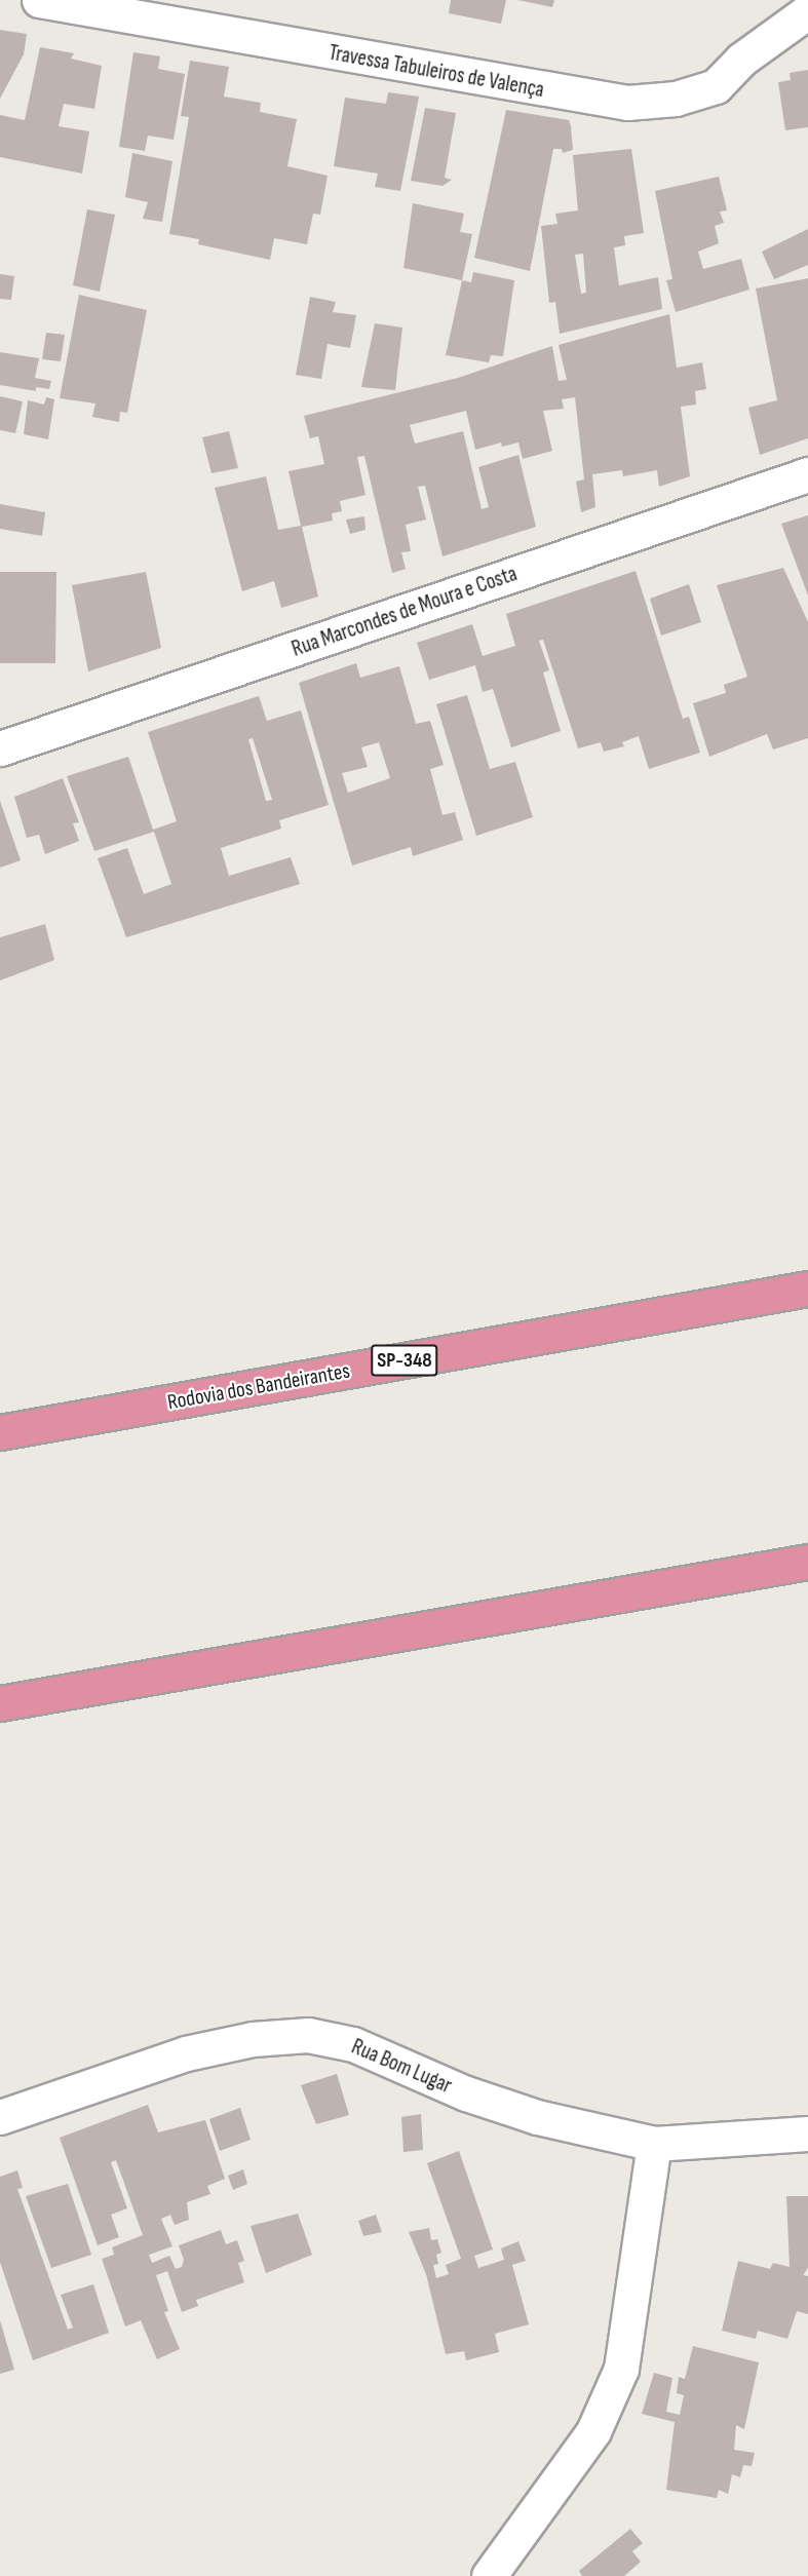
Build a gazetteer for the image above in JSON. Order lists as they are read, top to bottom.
{
  "streets": {
    "highway": ["SP-348", "Rodovia dos Bandeirantes"],
    "street": ["Travessa Tabuleiros de Valença", "Rua Marcondes de Moura e Costa", "Rua Bom Lugar"]
  }
}
